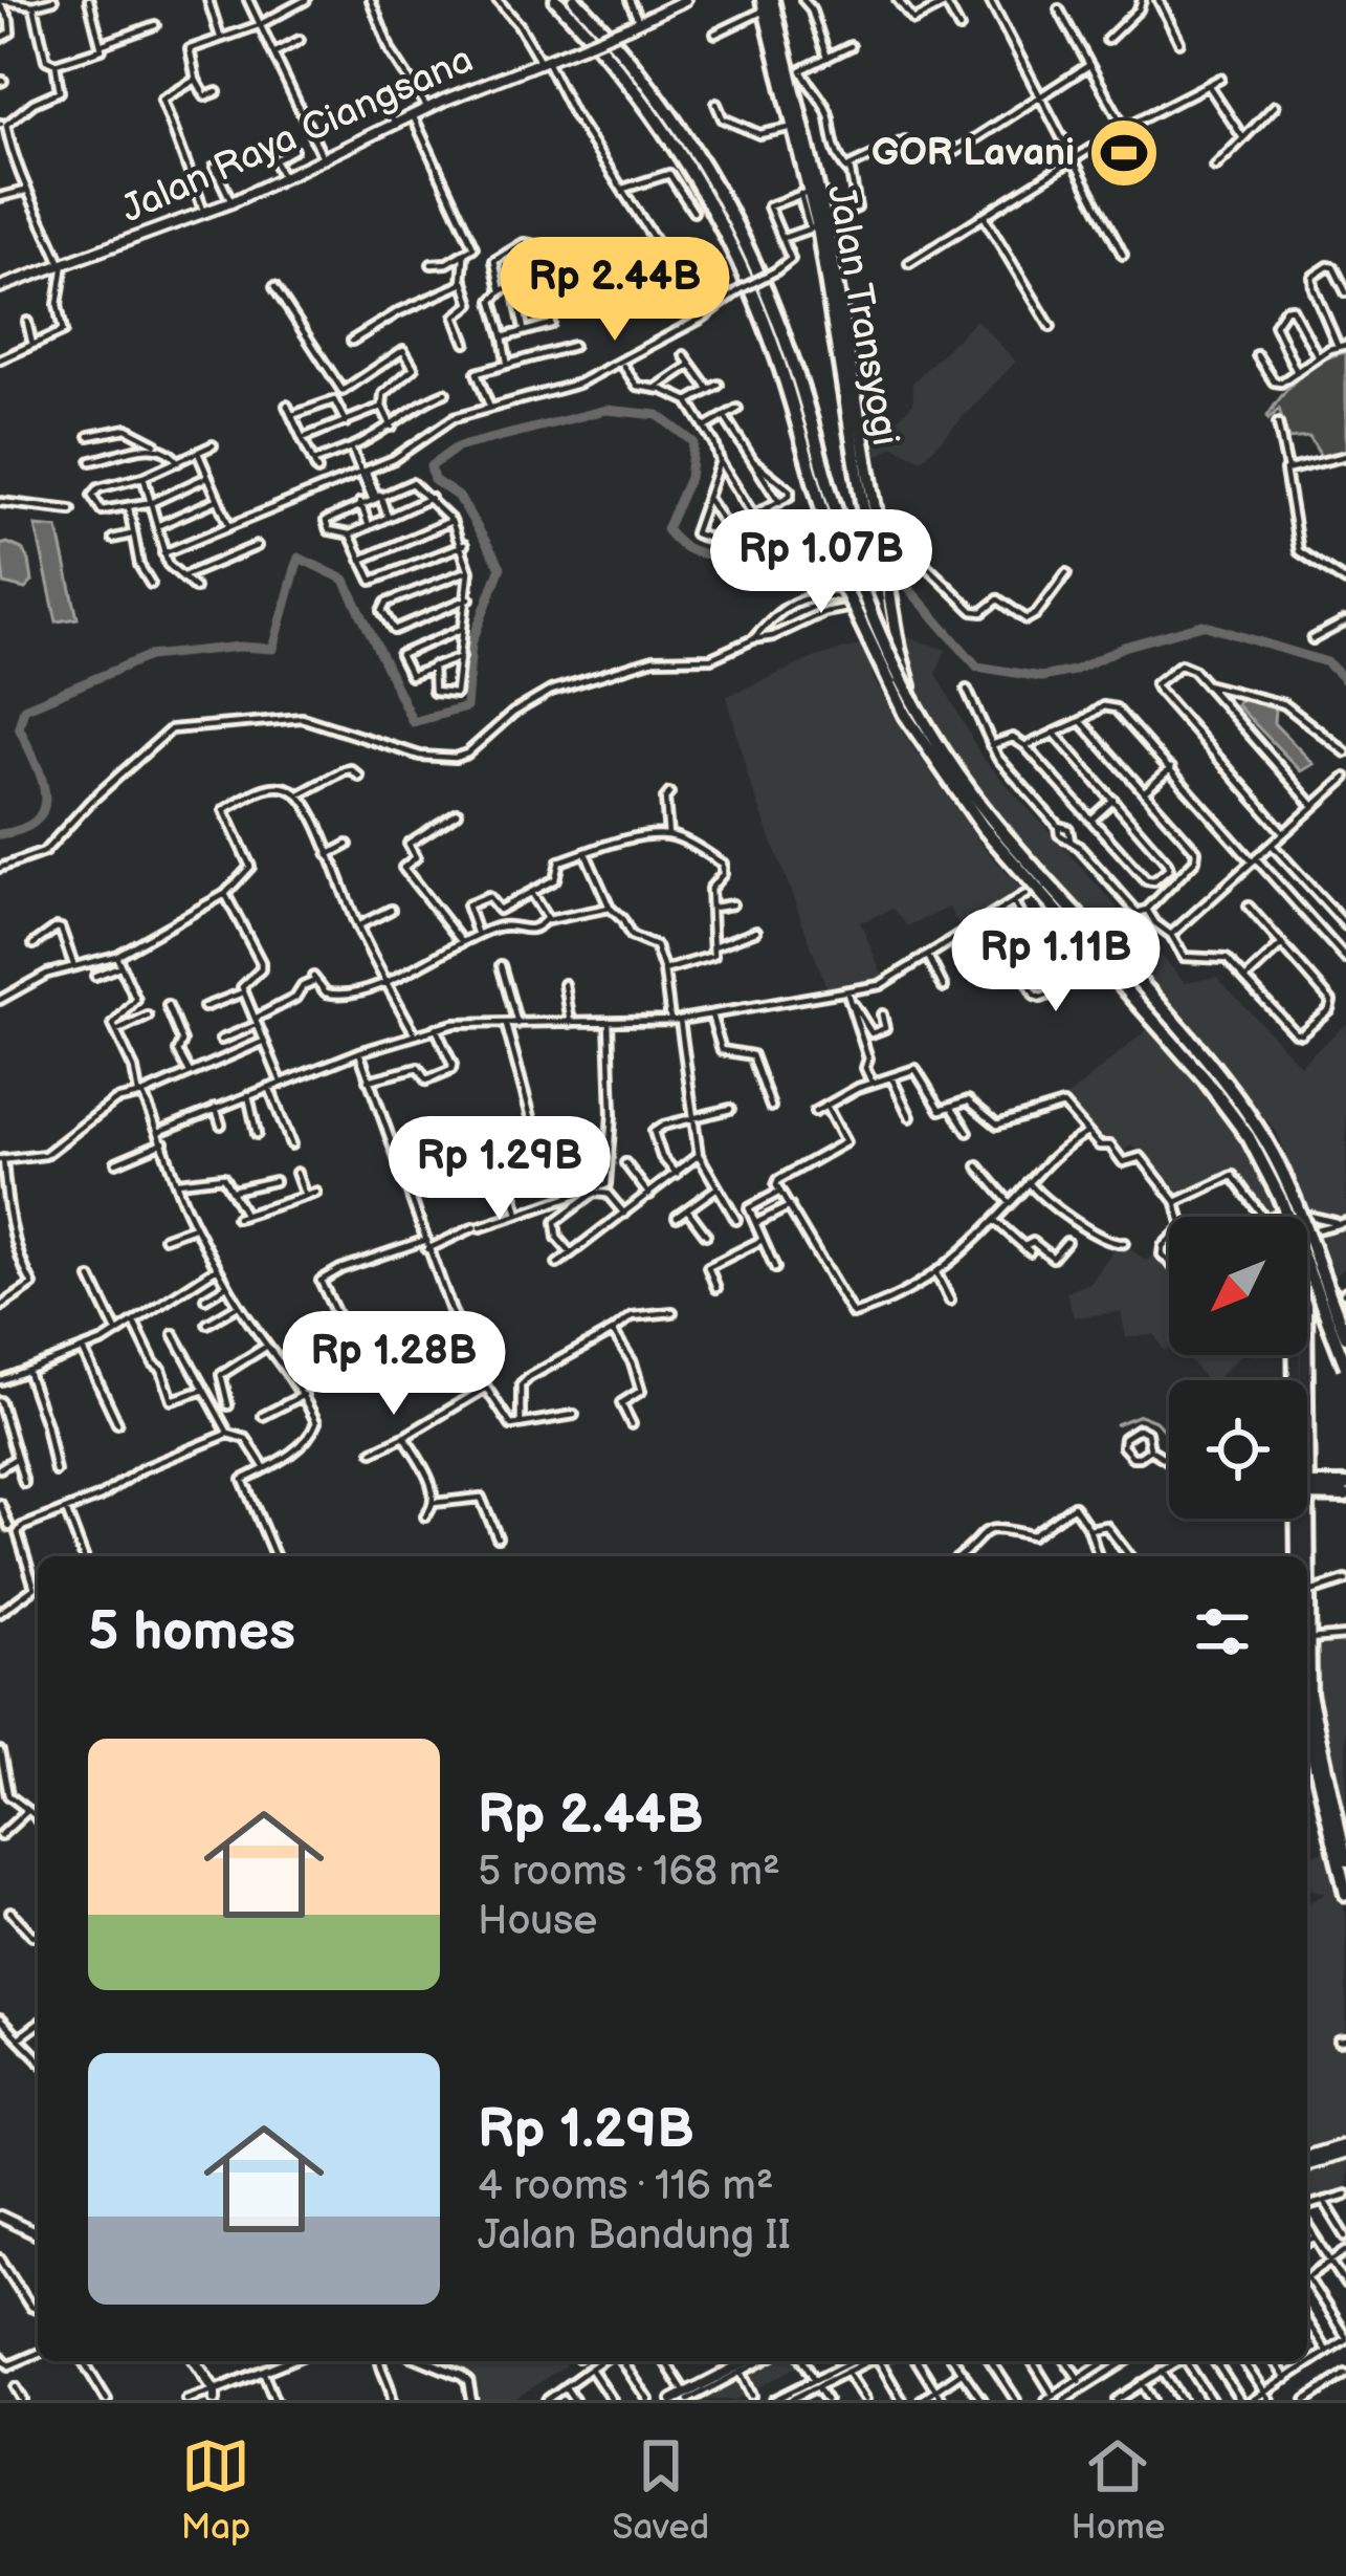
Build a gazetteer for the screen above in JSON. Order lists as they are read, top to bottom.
{
  "streets": {
    "highway": ["Jalan Transyogi"],
    "main road": ["Jalan Raya Ciangsana"]
  },
  "places": {
    "sports": ["GOR Lavani"]
  },
  "north": "bottom left",
  "page": {
    "price": [
      "Rp 2.44B",
      "Rp 1.07B",
      "Rp 1.11B",
      "Rp 1.29B",
      "Rp 1.28B"
    ],
    "heading": "5 homes",
    "list": [
      {
        "name": "Rp 2.44B",
        "note": "5 rooms · 168 m² · House"
      },
      {
        "name": "Rp 1.29B",
        "note": "4 rooms · 116 m² · Jalan Bandung II"
      }
    ],
    "tabs": ["Map", "Saved", "Home"]
  }
}
